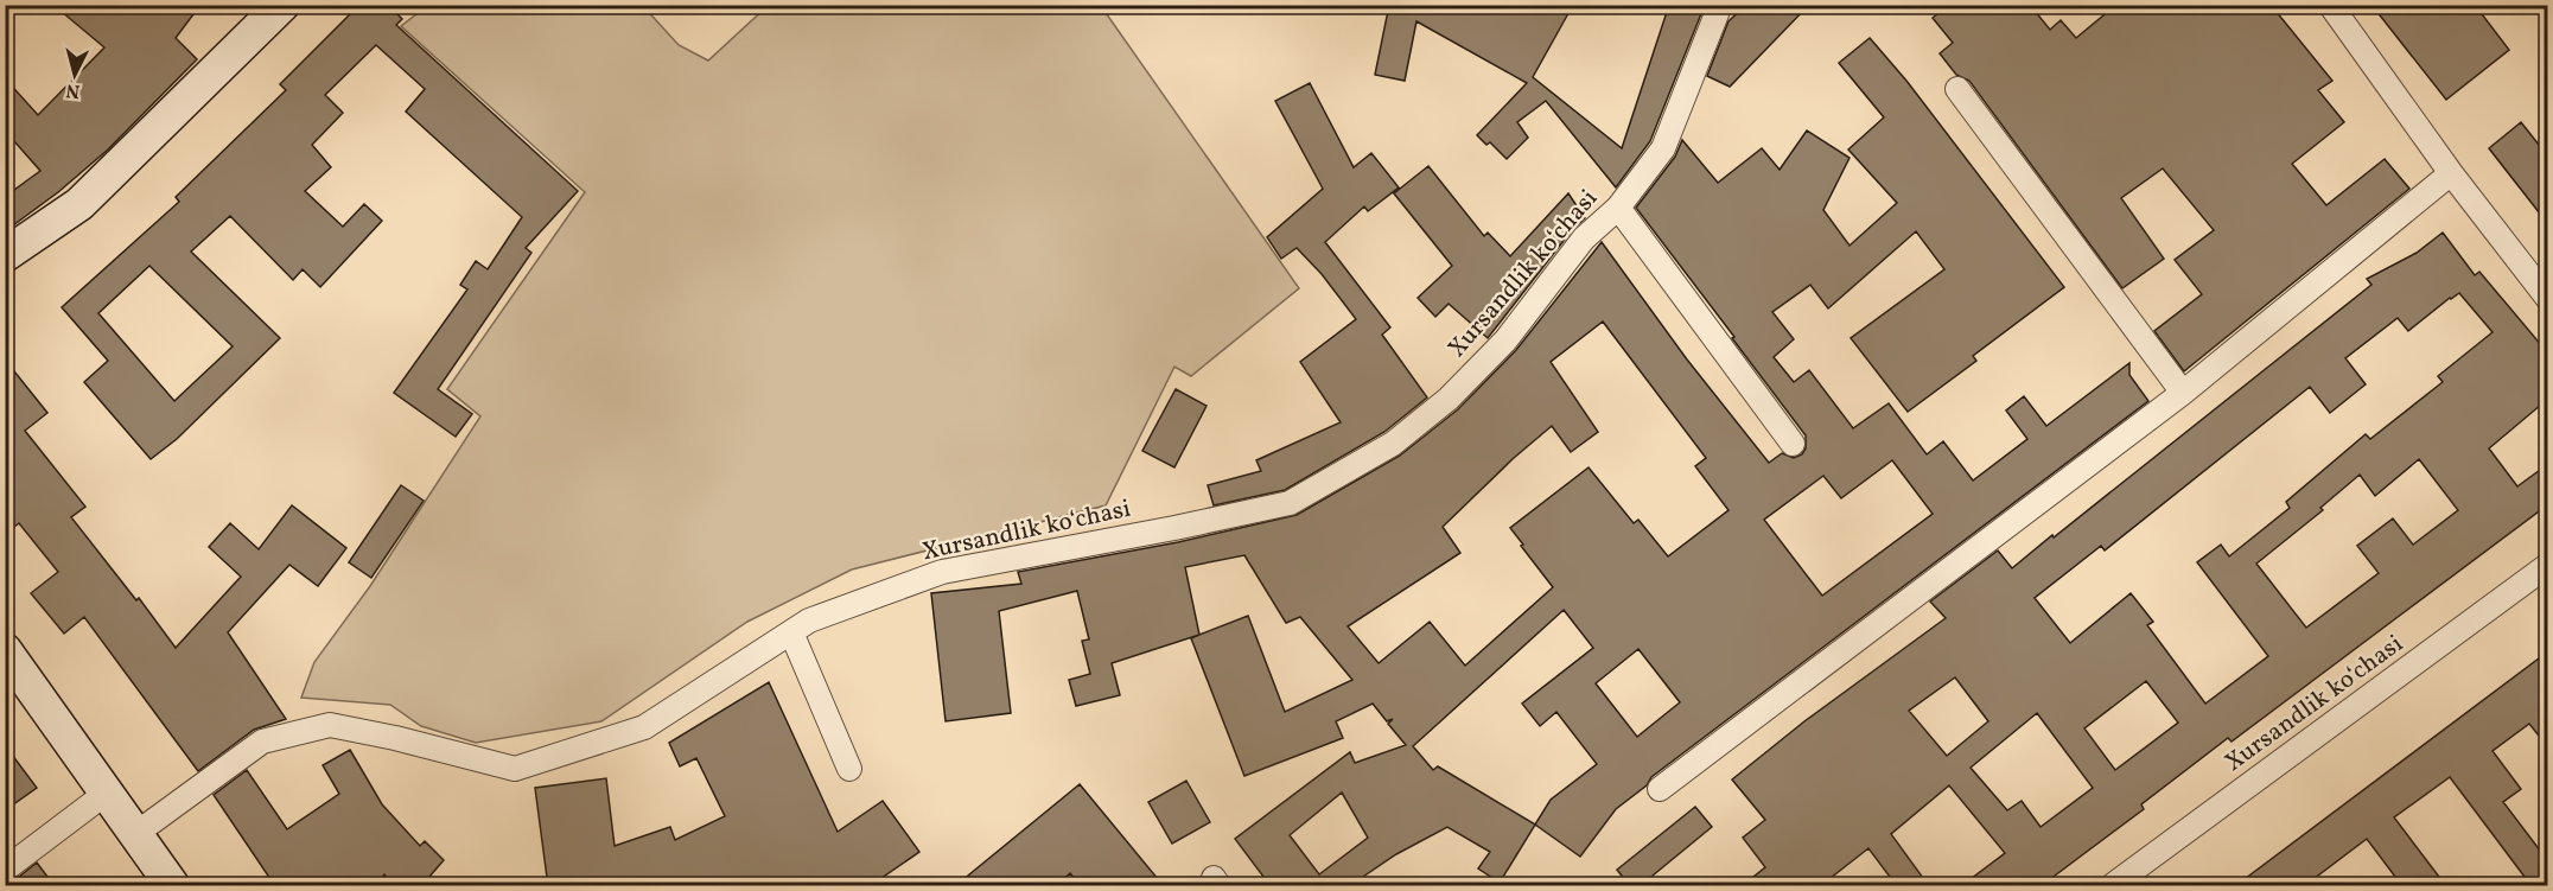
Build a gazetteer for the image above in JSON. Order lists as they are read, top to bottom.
{
  "streets": {
    "street": ["Xursandlik koʻchasi"]
  },
  "north": "bottom"
}
